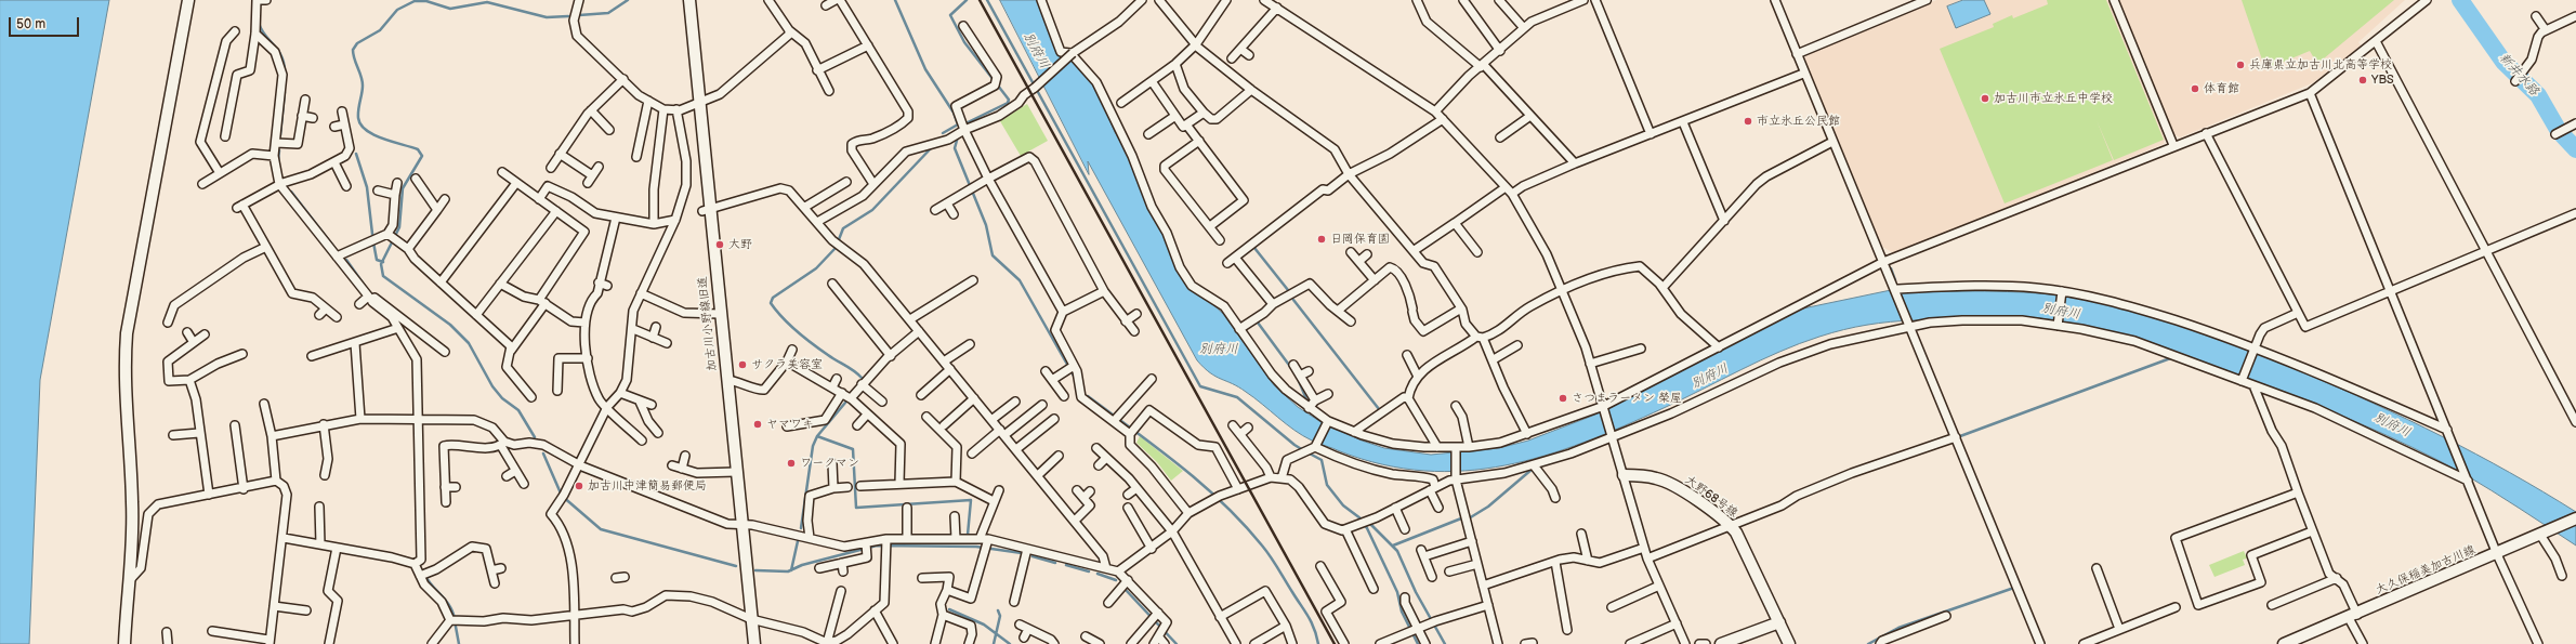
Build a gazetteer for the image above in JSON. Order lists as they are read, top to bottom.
{
  "streets": {
    "street": ["加古川小野線旧道", "大野68号線", "大久保稲美加古川線"]
  },
  "water": ["別府川", "新井水路"],
  "places": [
    "兵庫県立加古川北高等学校",
    "YBS",
    "体育館",
    "加古川市立氷丘中学校",
    "市立氷丘公民館",
    "日岡保育園",
    "大野",
    "サクラ美容室",
    "さつまラーメン 榮屋",
    "ヤマワキ",
    "ワークマン",
    "加古川中津簡易郵便局"
  ],
  "scale_bar": "50 m"
}
